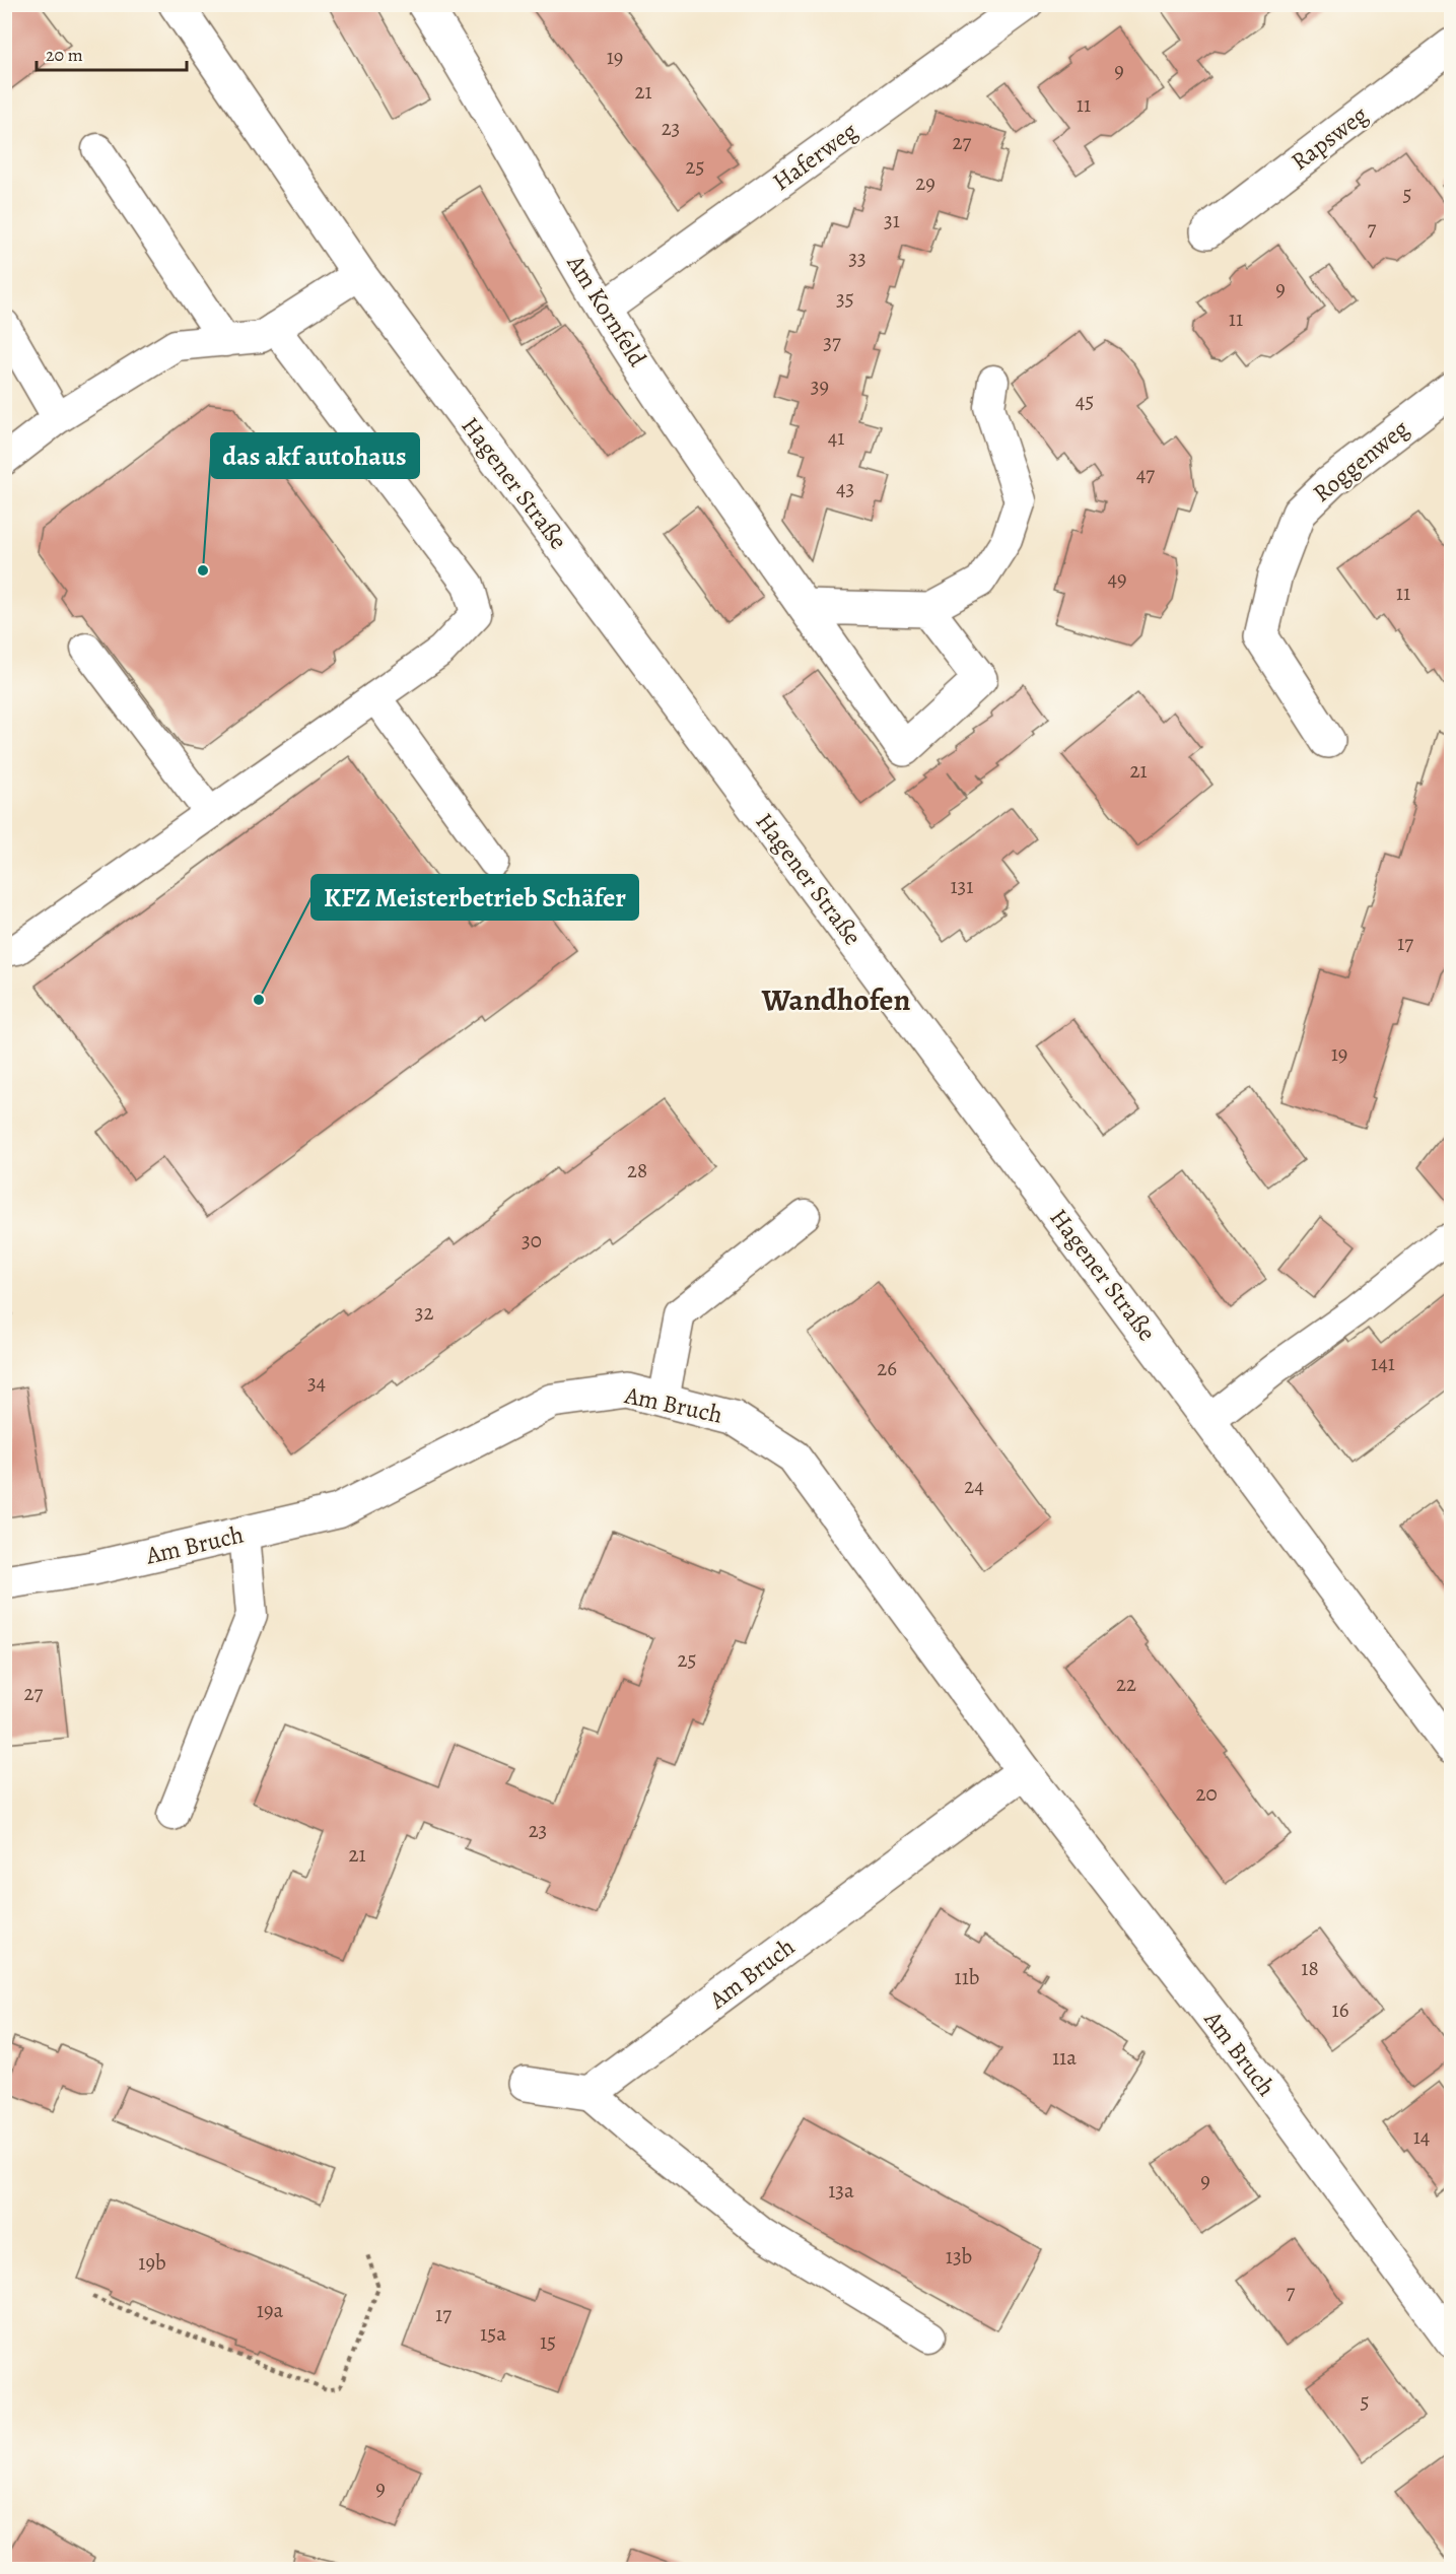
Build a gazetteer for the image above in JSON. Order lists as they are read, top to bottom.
{
  "streets": {
    "street": [
      "Rapsweg",
      "Haferweg",
      "Am Kornfeld",
      "Roggenweg",
      "Hagener Straße",
      "Am Bruch"
    ]
  },
  "crossings": [
    ["Haferweg", "Am Kornfeld"]
  ],
  "districts": ["Wandhofen"],
  "places": ["das akf autohaus", "KFZ Meisterbetrieb Schäfer"],
  "house_numbers": [
    "19",
    "9",
    "21",
    "11",
    "23",
    "27",
    "25",
    "29",
    "5",
    "31",
    "7",
    "33",
    "9",
    "35",
    "11",
    "37",
    "39",
    "45",
    "41",
    "47",
    "43",
    "49",
    "11",
    "21",
    "131",
    "17",
    "19",
    "28",
    "30",
    "32",
    "141",
    "26",
    "34",
    "24",
    "25",
    "22",
    "27",
    "20",
    "23",
    "21",
    "18",
    "11b",
    "16",
    "11a",
    "14",
    "9",
    "13a",
    "13b",
    "19b",
    "7",
    "19a",
    "17",
    "15a",
    "15",
    "5",
    "9"
  ],
  "scale_bar": "20 m"
}
